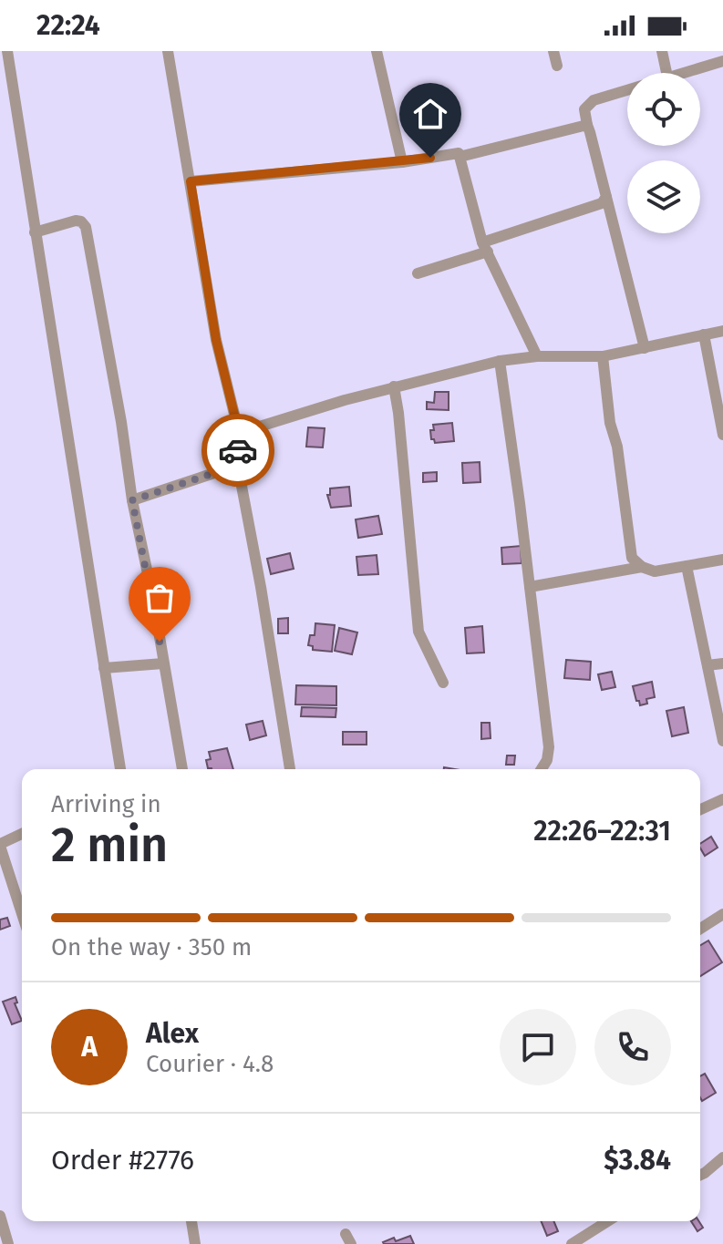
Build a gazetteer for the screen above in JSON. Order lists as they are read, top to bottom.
{
  "page": {
    "status": "22:24",
    "heading": ["2 min", "Arriving in", "22:26–22:31"],
    "panel": [
      "Alex",
      "Courier · 4.8",
      "Order #2776",
      "$3.84"
    ],
    "bar": "On the way · 350 m",
    "round": "A"
  }
}
